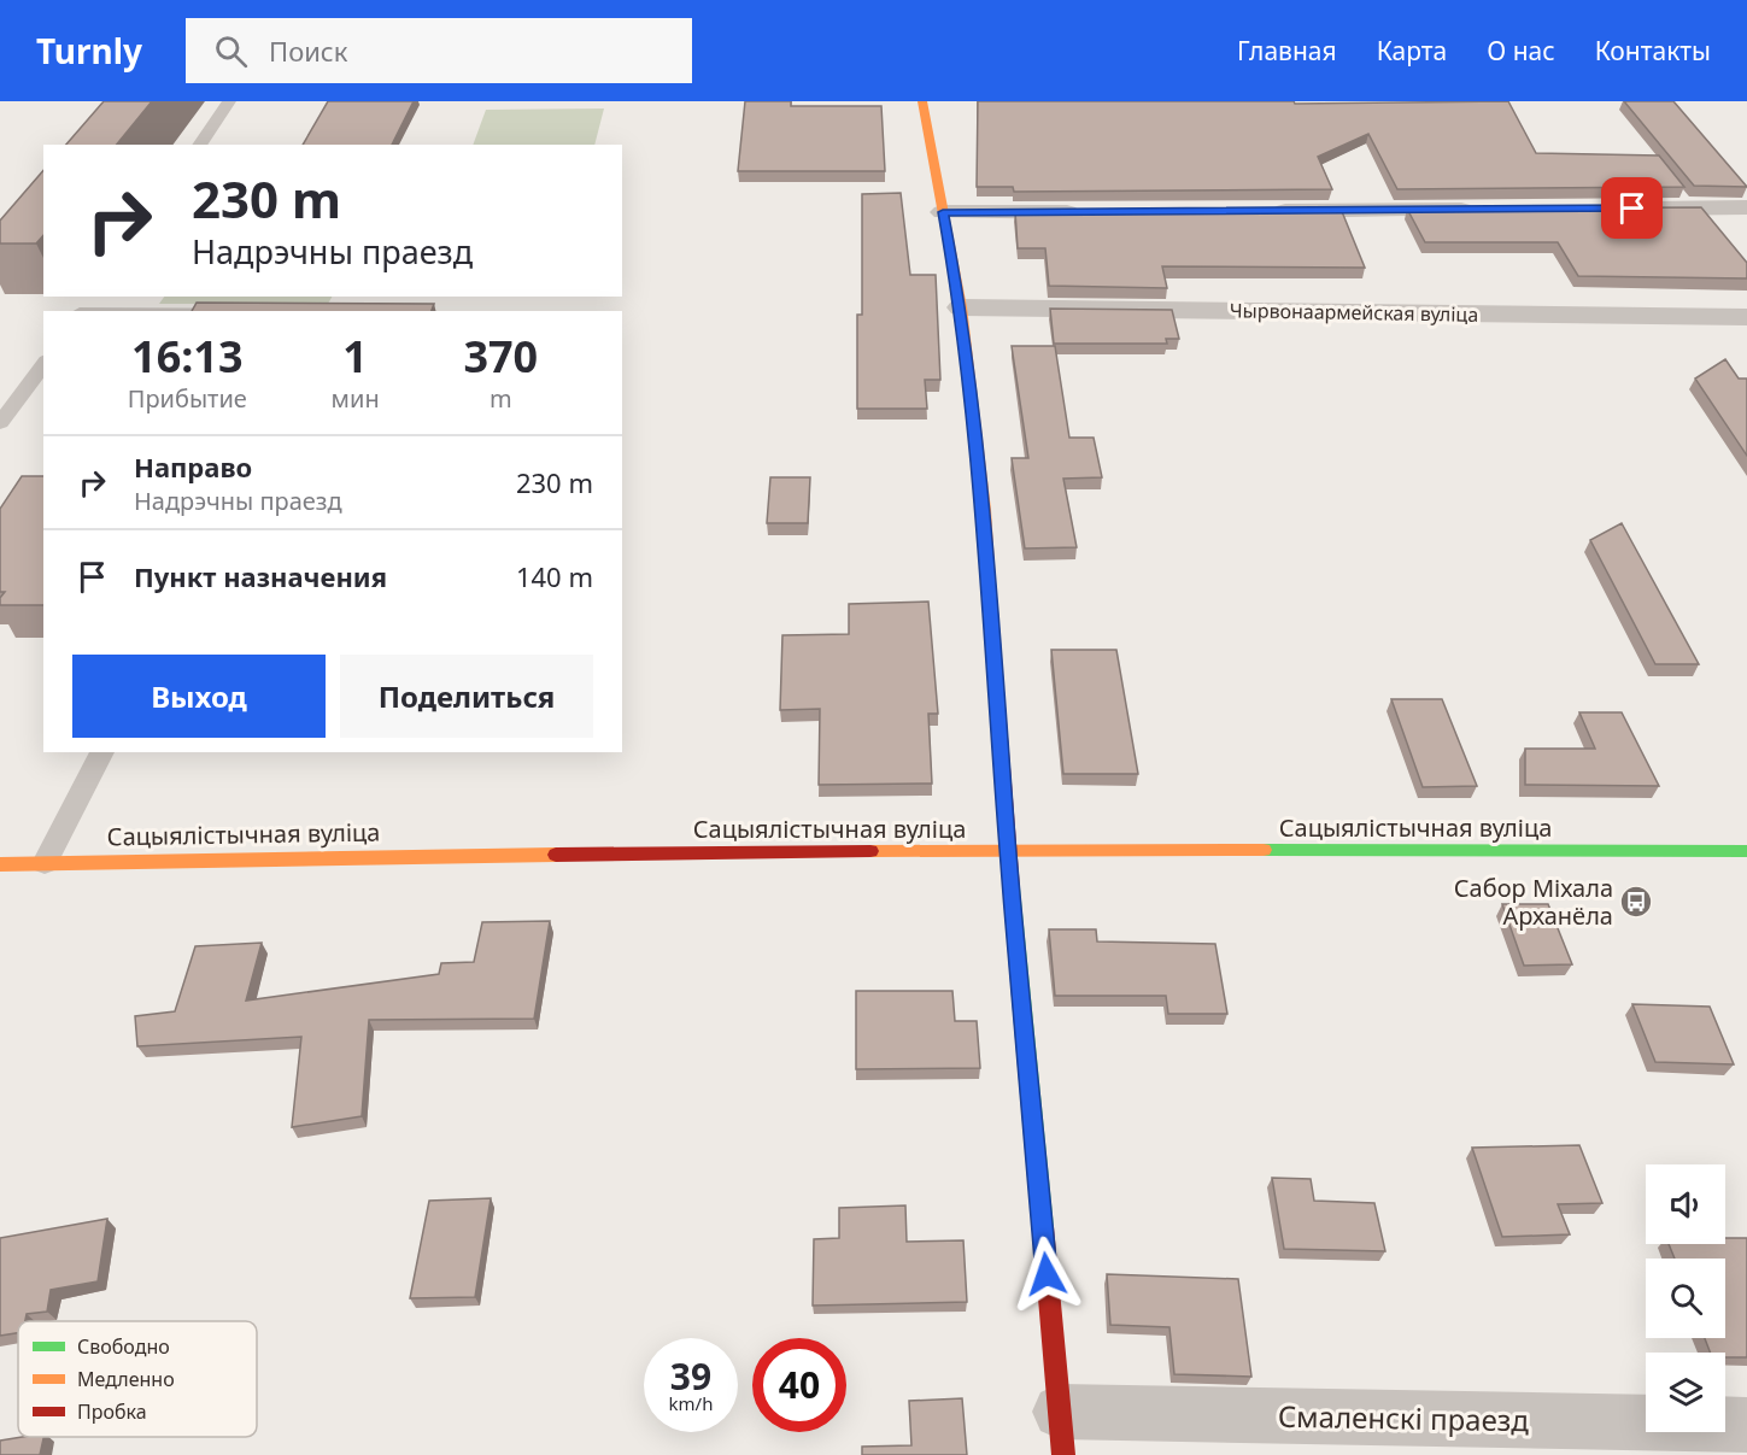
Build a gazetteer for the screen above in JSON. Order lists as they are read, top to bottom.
{
  "streets": {
    "street": ["Чырвонаармейская вуліца", "Сацыялістычная вуліца", "Смаленскі праезд"]
  },
  "places": {
    "bus stop": ["Сабор Міхала Арханёла"]
  },
  "legend": ["Свободно", "Медленно", "Пробка"],
  "page": {
    "header": "Turnly",
    "search": "Поиск",
    "nav": [
      "Главная",
      "Карта",
      "О нас",
      "Контакты"
    ],
    "turn": ["230 m", "Надрэчны праезд"],
    "eta": [
      "16:13",
      "Прибытие",
      "1",
      "мин",
      "370",
      "m"
    ],
    "list": [
      {
        "name": "Направо",
        "note": "Надрэчны праезд",
        "value": "230 m"
      },
      {
        "name": "Пункт назначения",
        "value": "140 m"
      }
    ],
    "buttons": ["Выход", "Поделиться"],
    "speed": "39 km/h",
    "limit": "40"
  }
}
